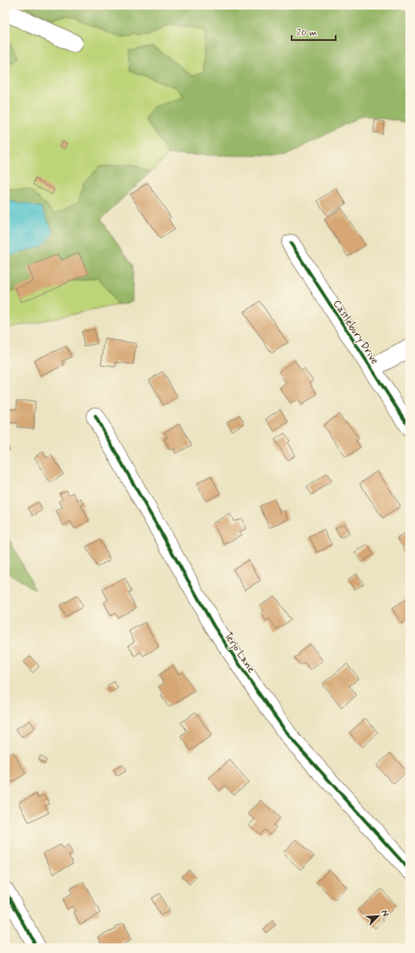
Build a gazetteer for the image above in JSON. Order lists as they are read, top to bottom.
{
  "streets": {
    "street": ["Castlebury Drive", "Terjo Lane"]
  },
  "scale_bar": "20 m",
  "north": "top right"
}
